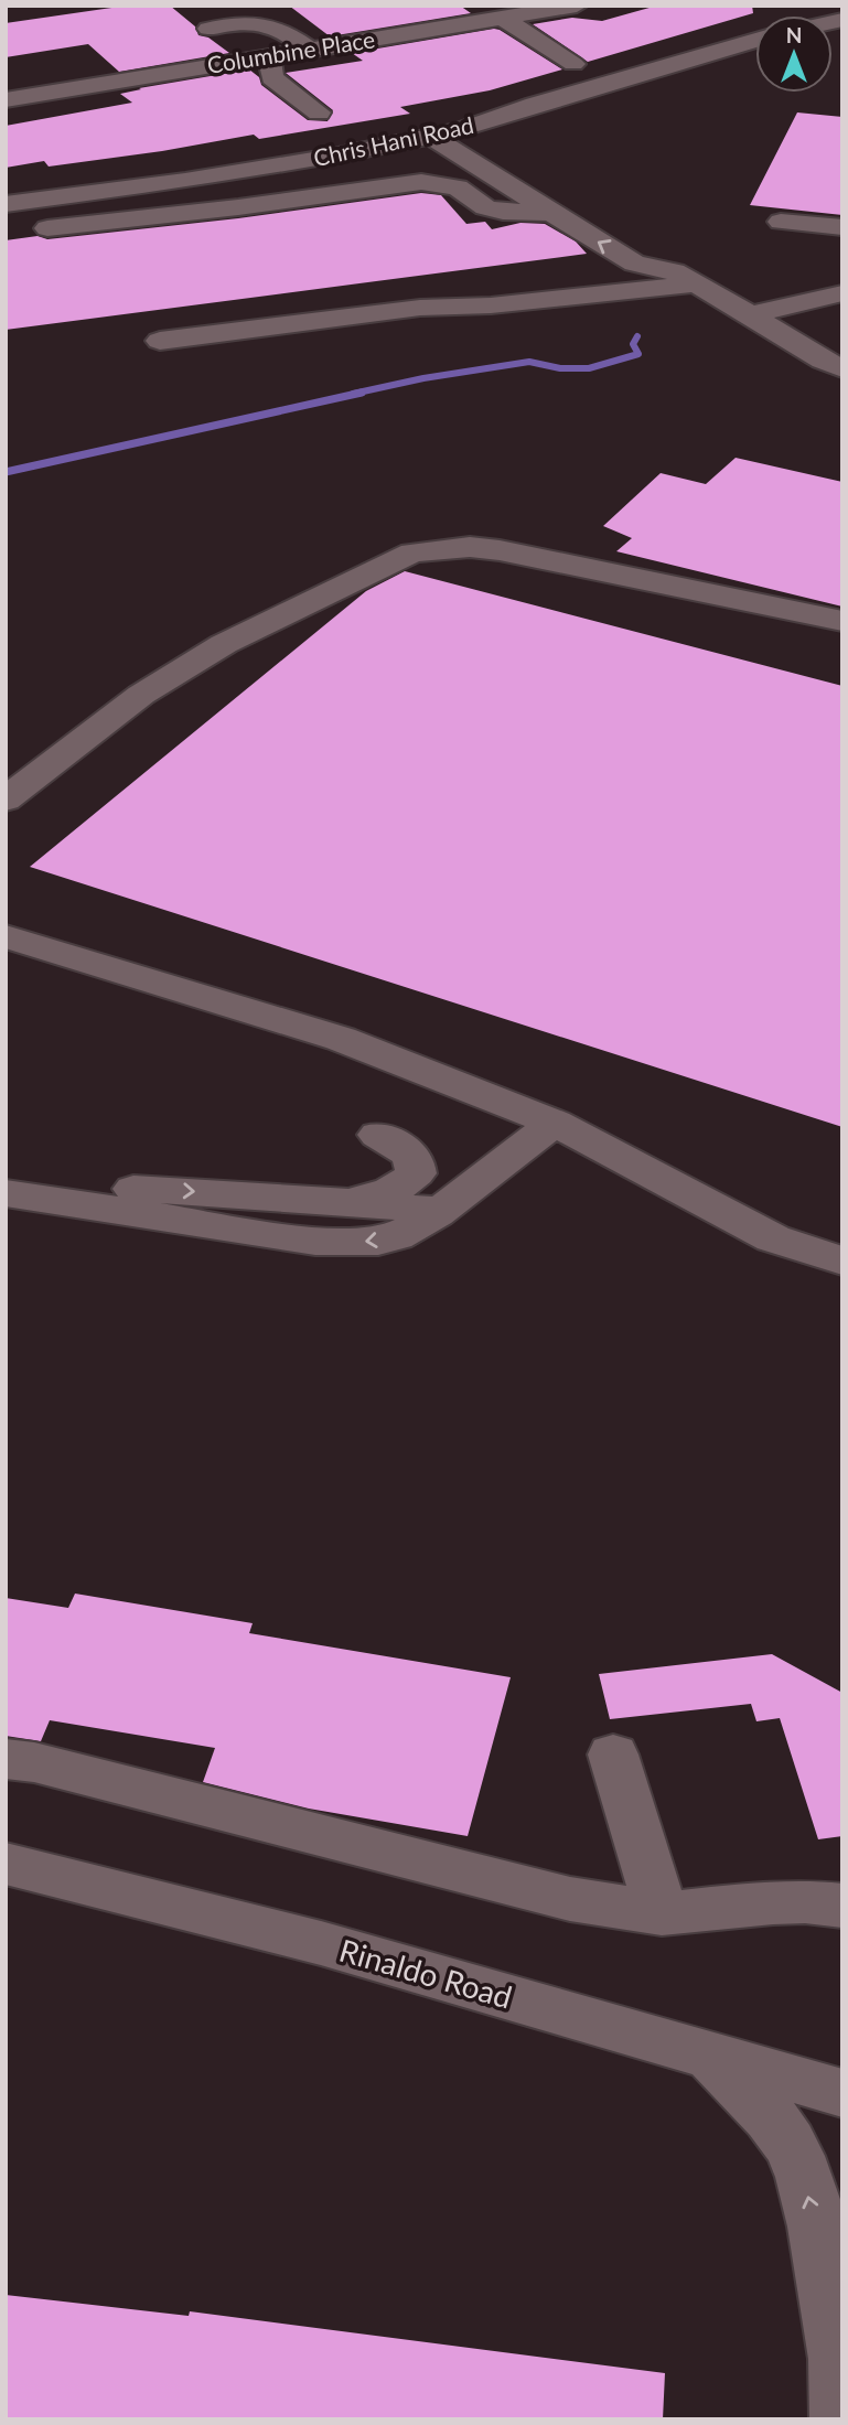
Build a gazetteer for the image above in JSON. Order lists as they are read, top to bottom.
{
  "streets": {
    "street": ["Columbine Place", "Chris Hani Road", "Rinaldo Road"]
  },
  "north": "top"
}
